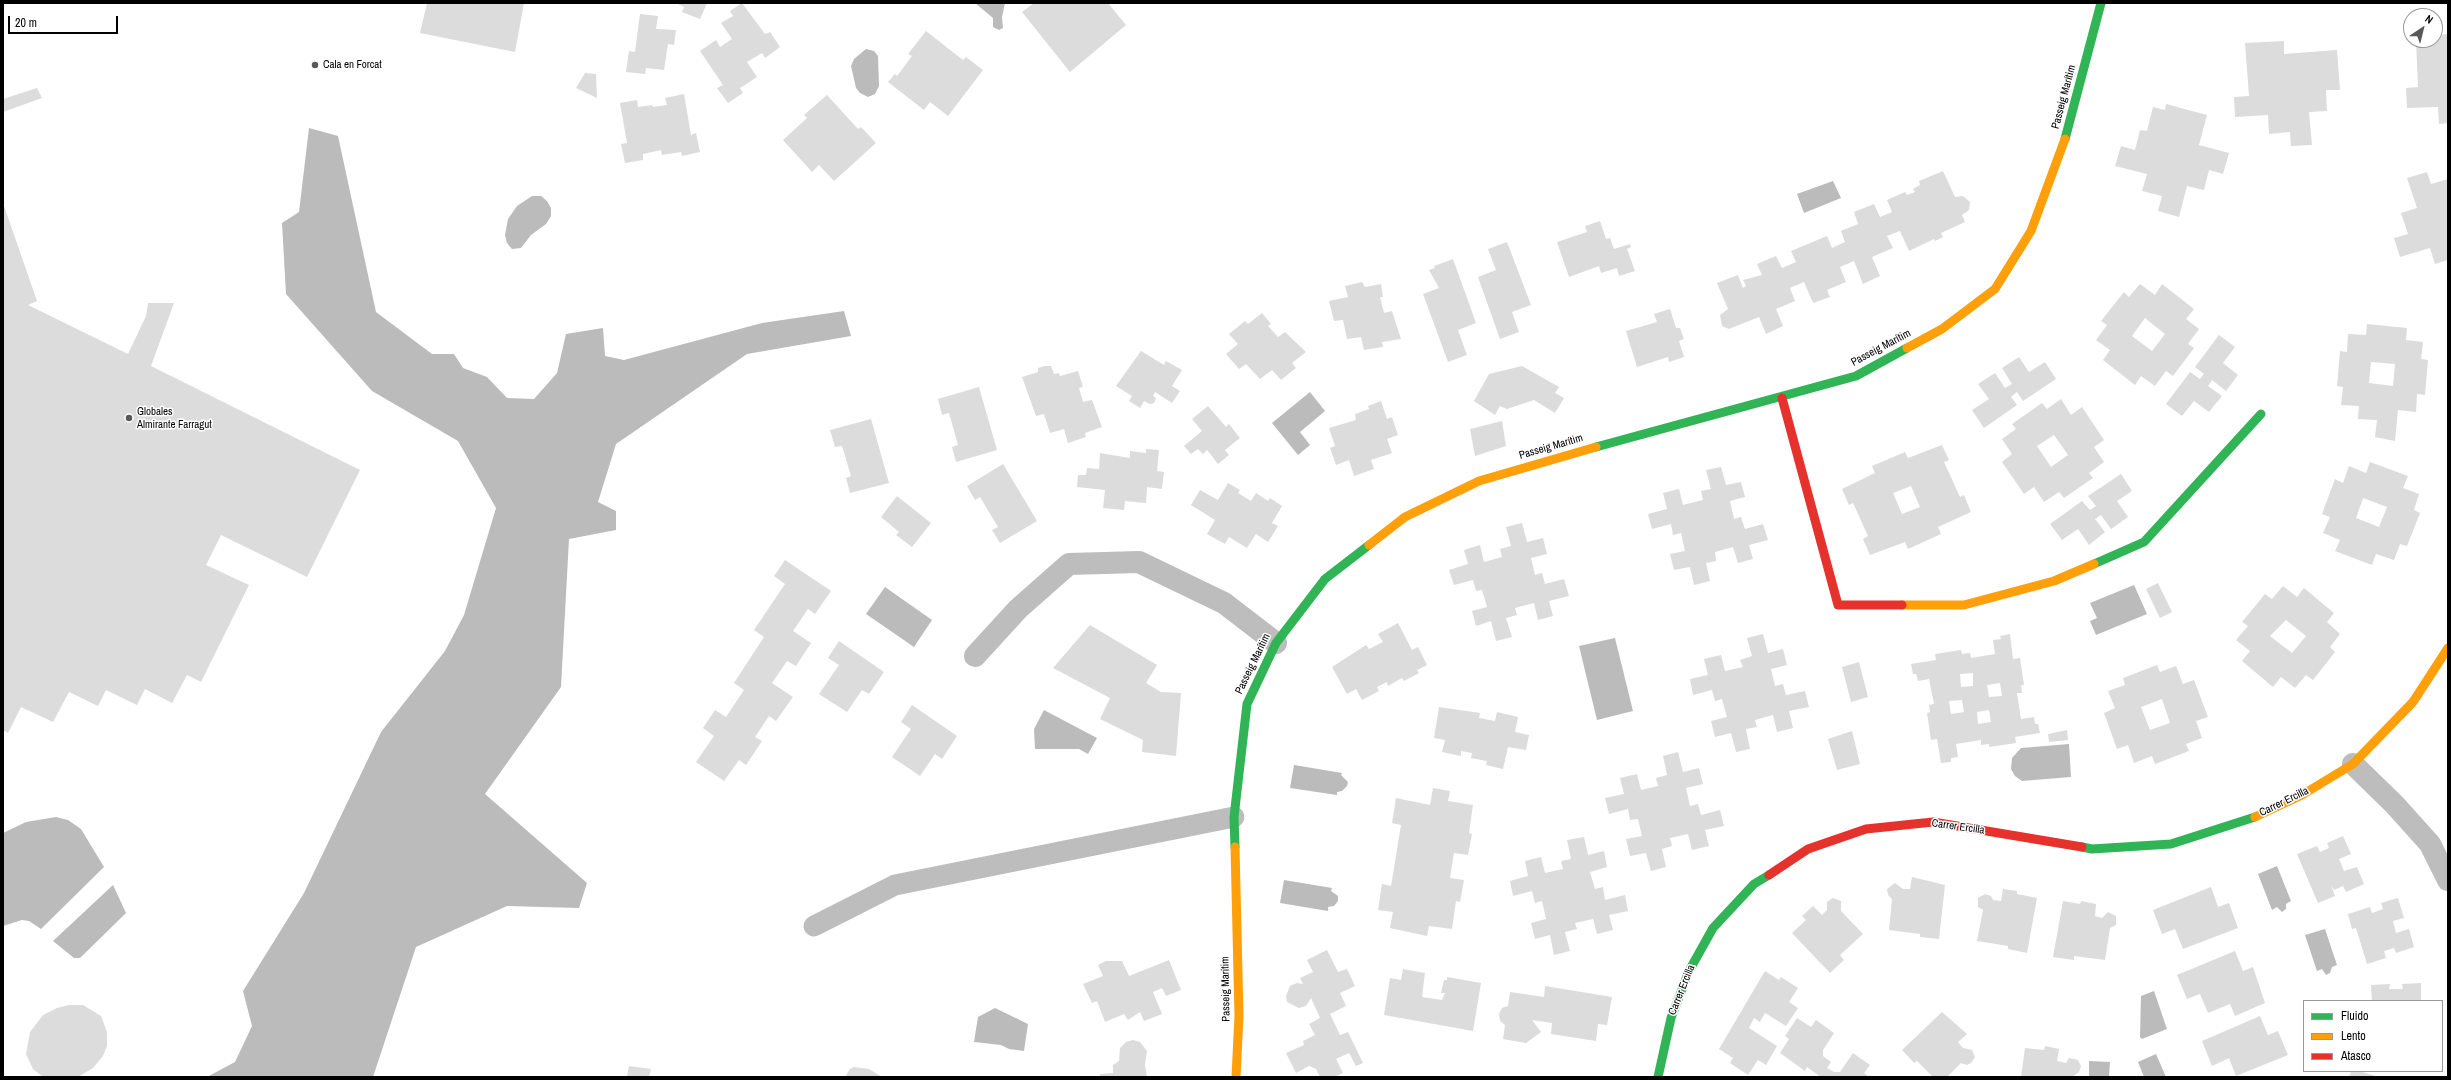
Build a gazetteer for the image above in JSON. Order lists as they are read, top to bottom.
{
  "streets": {
    "street": ["Passeig Marítim", "Carrer Ercilla"]
  },
  "places": ["Cala en Forcat", "Globales Almirante Farragut"],
  "legend": ["Fluido", "Lento", "Atasco"],
  "scale_bar": "20 m",
  "north": "top right"
}
